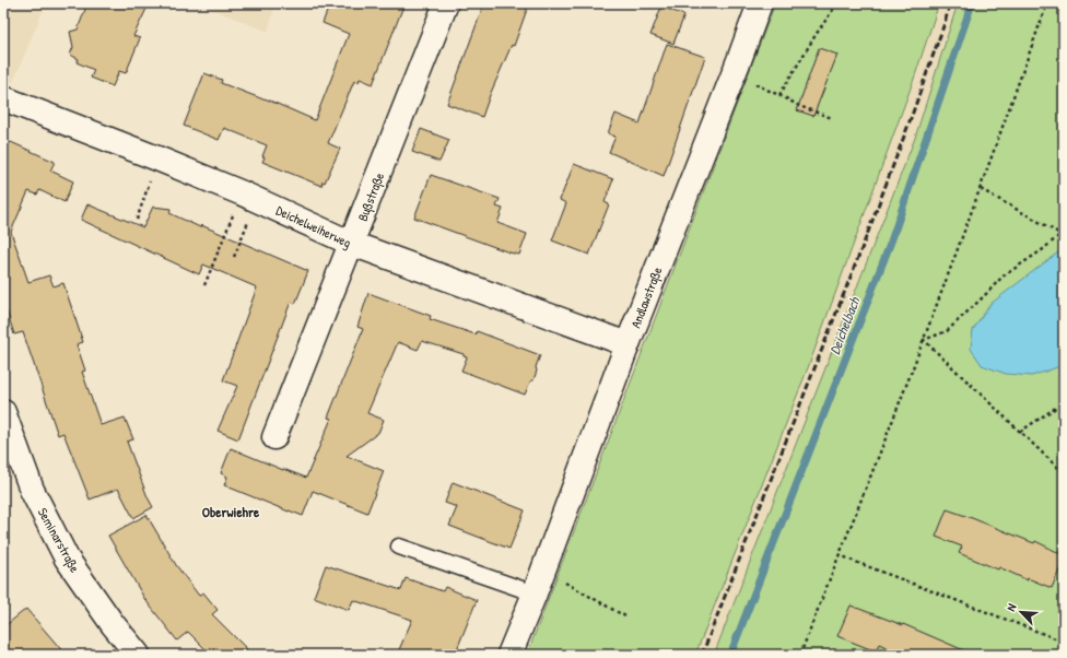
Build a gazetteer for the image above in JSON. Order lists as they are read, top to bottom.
{
  "streets": {
    "street": [
      "Bußstraße",
      "Deichelweiherweg",
      "Andlawstraße",
      "Seminarstraße"
    ]
  },
  "crossings": [
    ["Bußstraße", "Deichelweiherweg"],
    ["Deichelweiherweg", "Andlawstraße"]
  ],
  "districts": ["Oberwiehre"],
  "water": ["Deichelbach"],
  "north": "top left"
}
